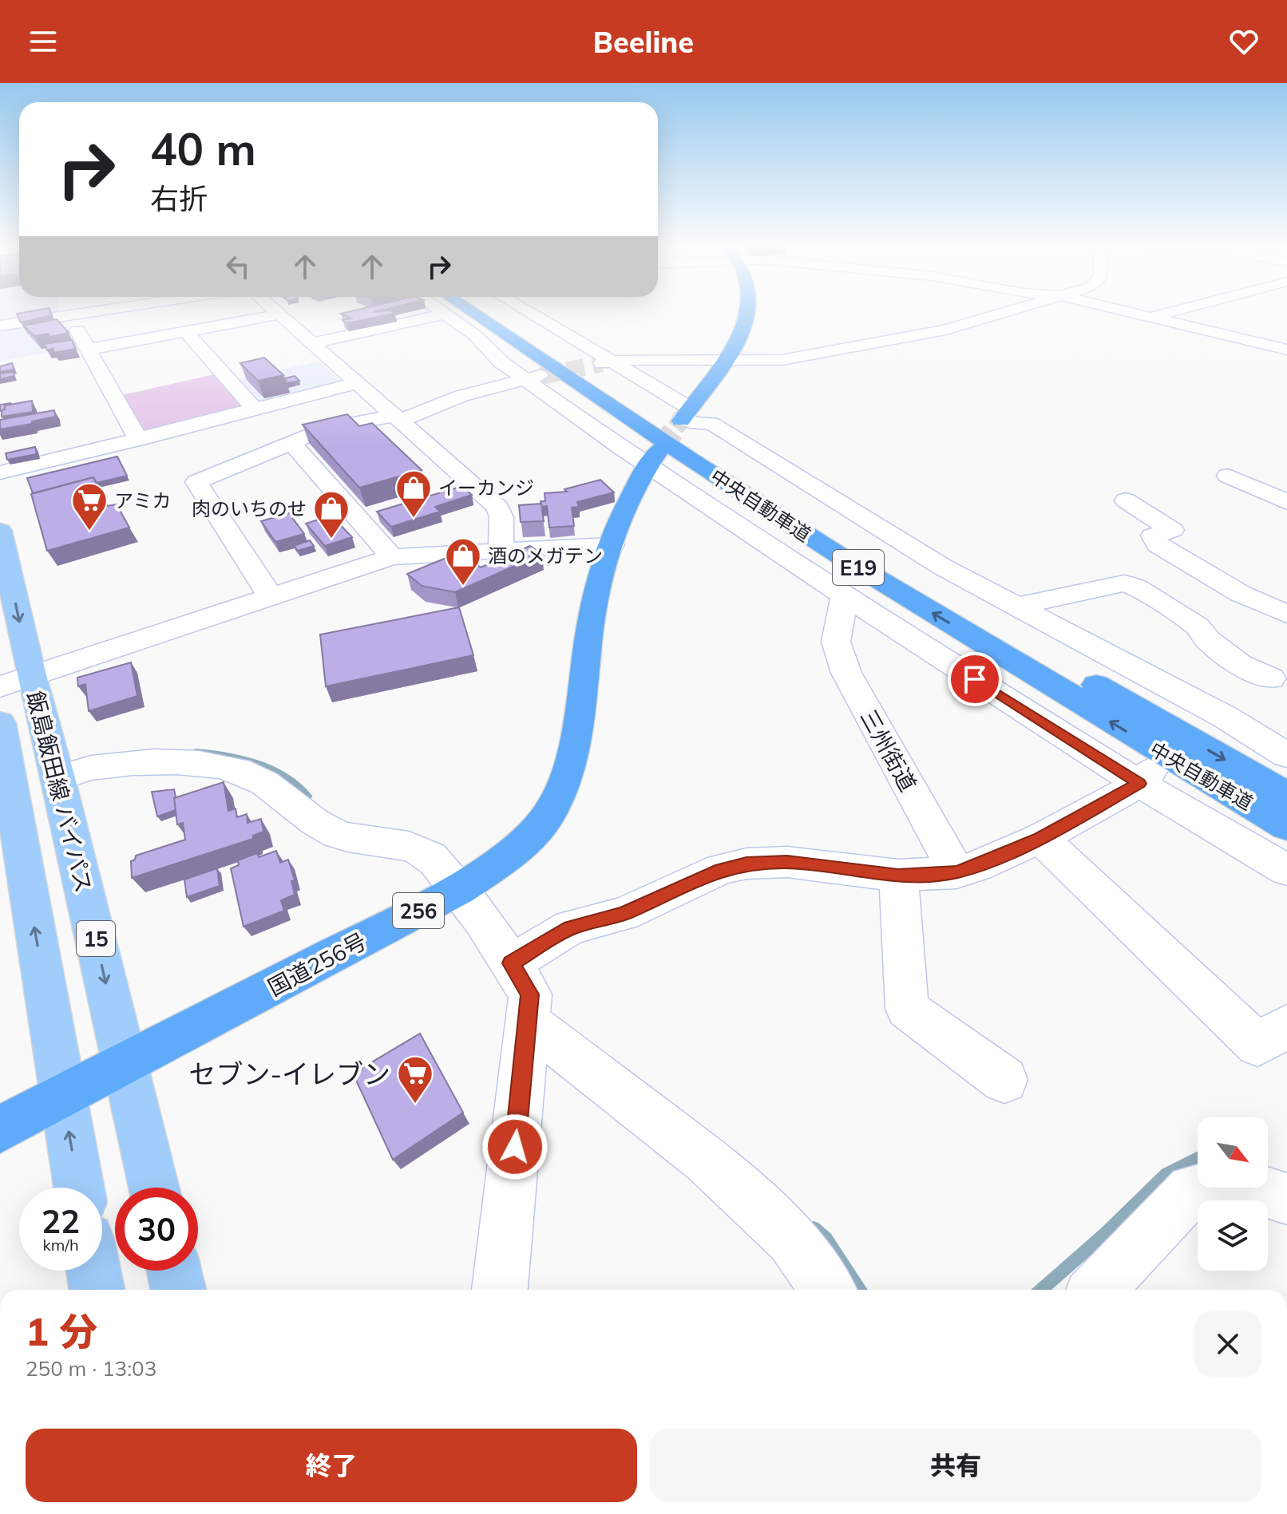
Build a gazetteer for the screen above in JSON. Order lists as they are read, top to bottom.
{
  "streets": {
    "highway": [
      "中央自動車道",
      "E19",
      "256",
      "国道256号"
    ],
    "main road": ["飯島飯田線 バイパス", "15"],
    "street": ["三州街道"]
  },
  "crossings": [
    ["飯島飯田線 バイパス", "国道256号"]
  ],
  "places": {
    "shop": ["イーカンジ", "肉のいちのせ", "酒のメガテン"],
    "supermarket": ["アミカ", "セブン-イレブン"]
  },
  "north": "bottom right",
  "page": {
    "header": "Beeline",
    "turn": ["40 m", "右折"],
    "speed": "22 km/h",
    "limit": "30",
    "heading": ["1 分", "250 m · 13:03"],
    "buttons": ["終了", "共有"]
  }
}
